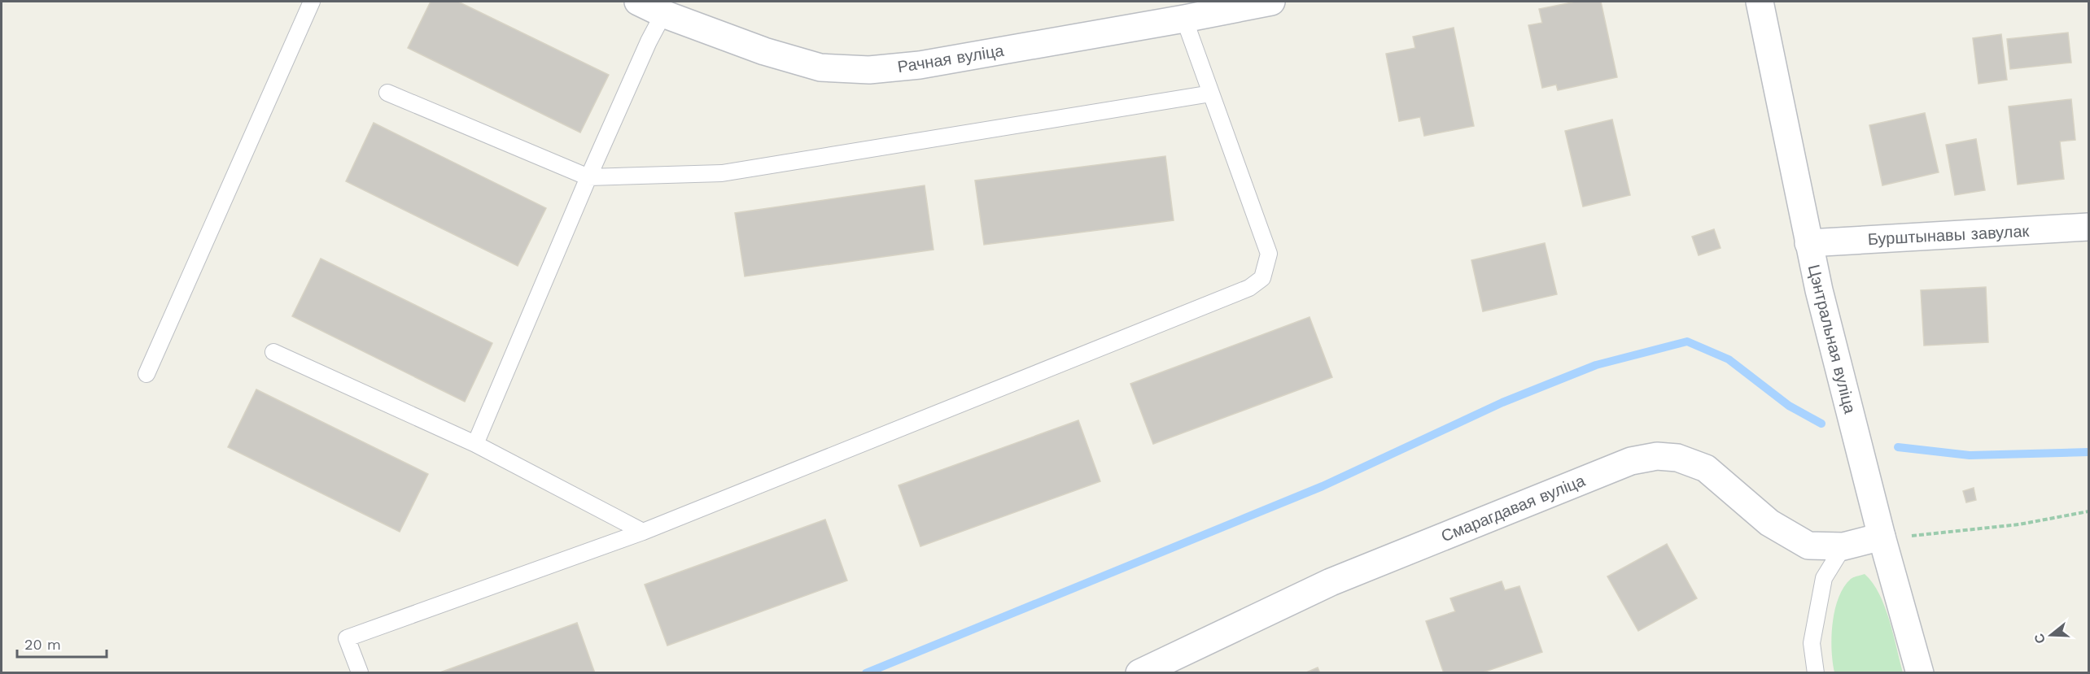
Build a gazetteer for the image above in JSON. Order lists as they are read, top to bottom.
{
  "streets": {
    "street": [
      "Рачная вуліца",
      "Бурштынавы завулак",
      "Цэнтральная вуліца",
      "Смарагдавая вуліца"
    ]
  },
  "crossings": [
    ["Бурштынавы завулак", "Цэнтральная вуліца"],
    ["Цэнтральная вуліца", "Смарагдавая вуліца"]
  ],
  "scale_bar": "20 m",
  "north": "left"
}
